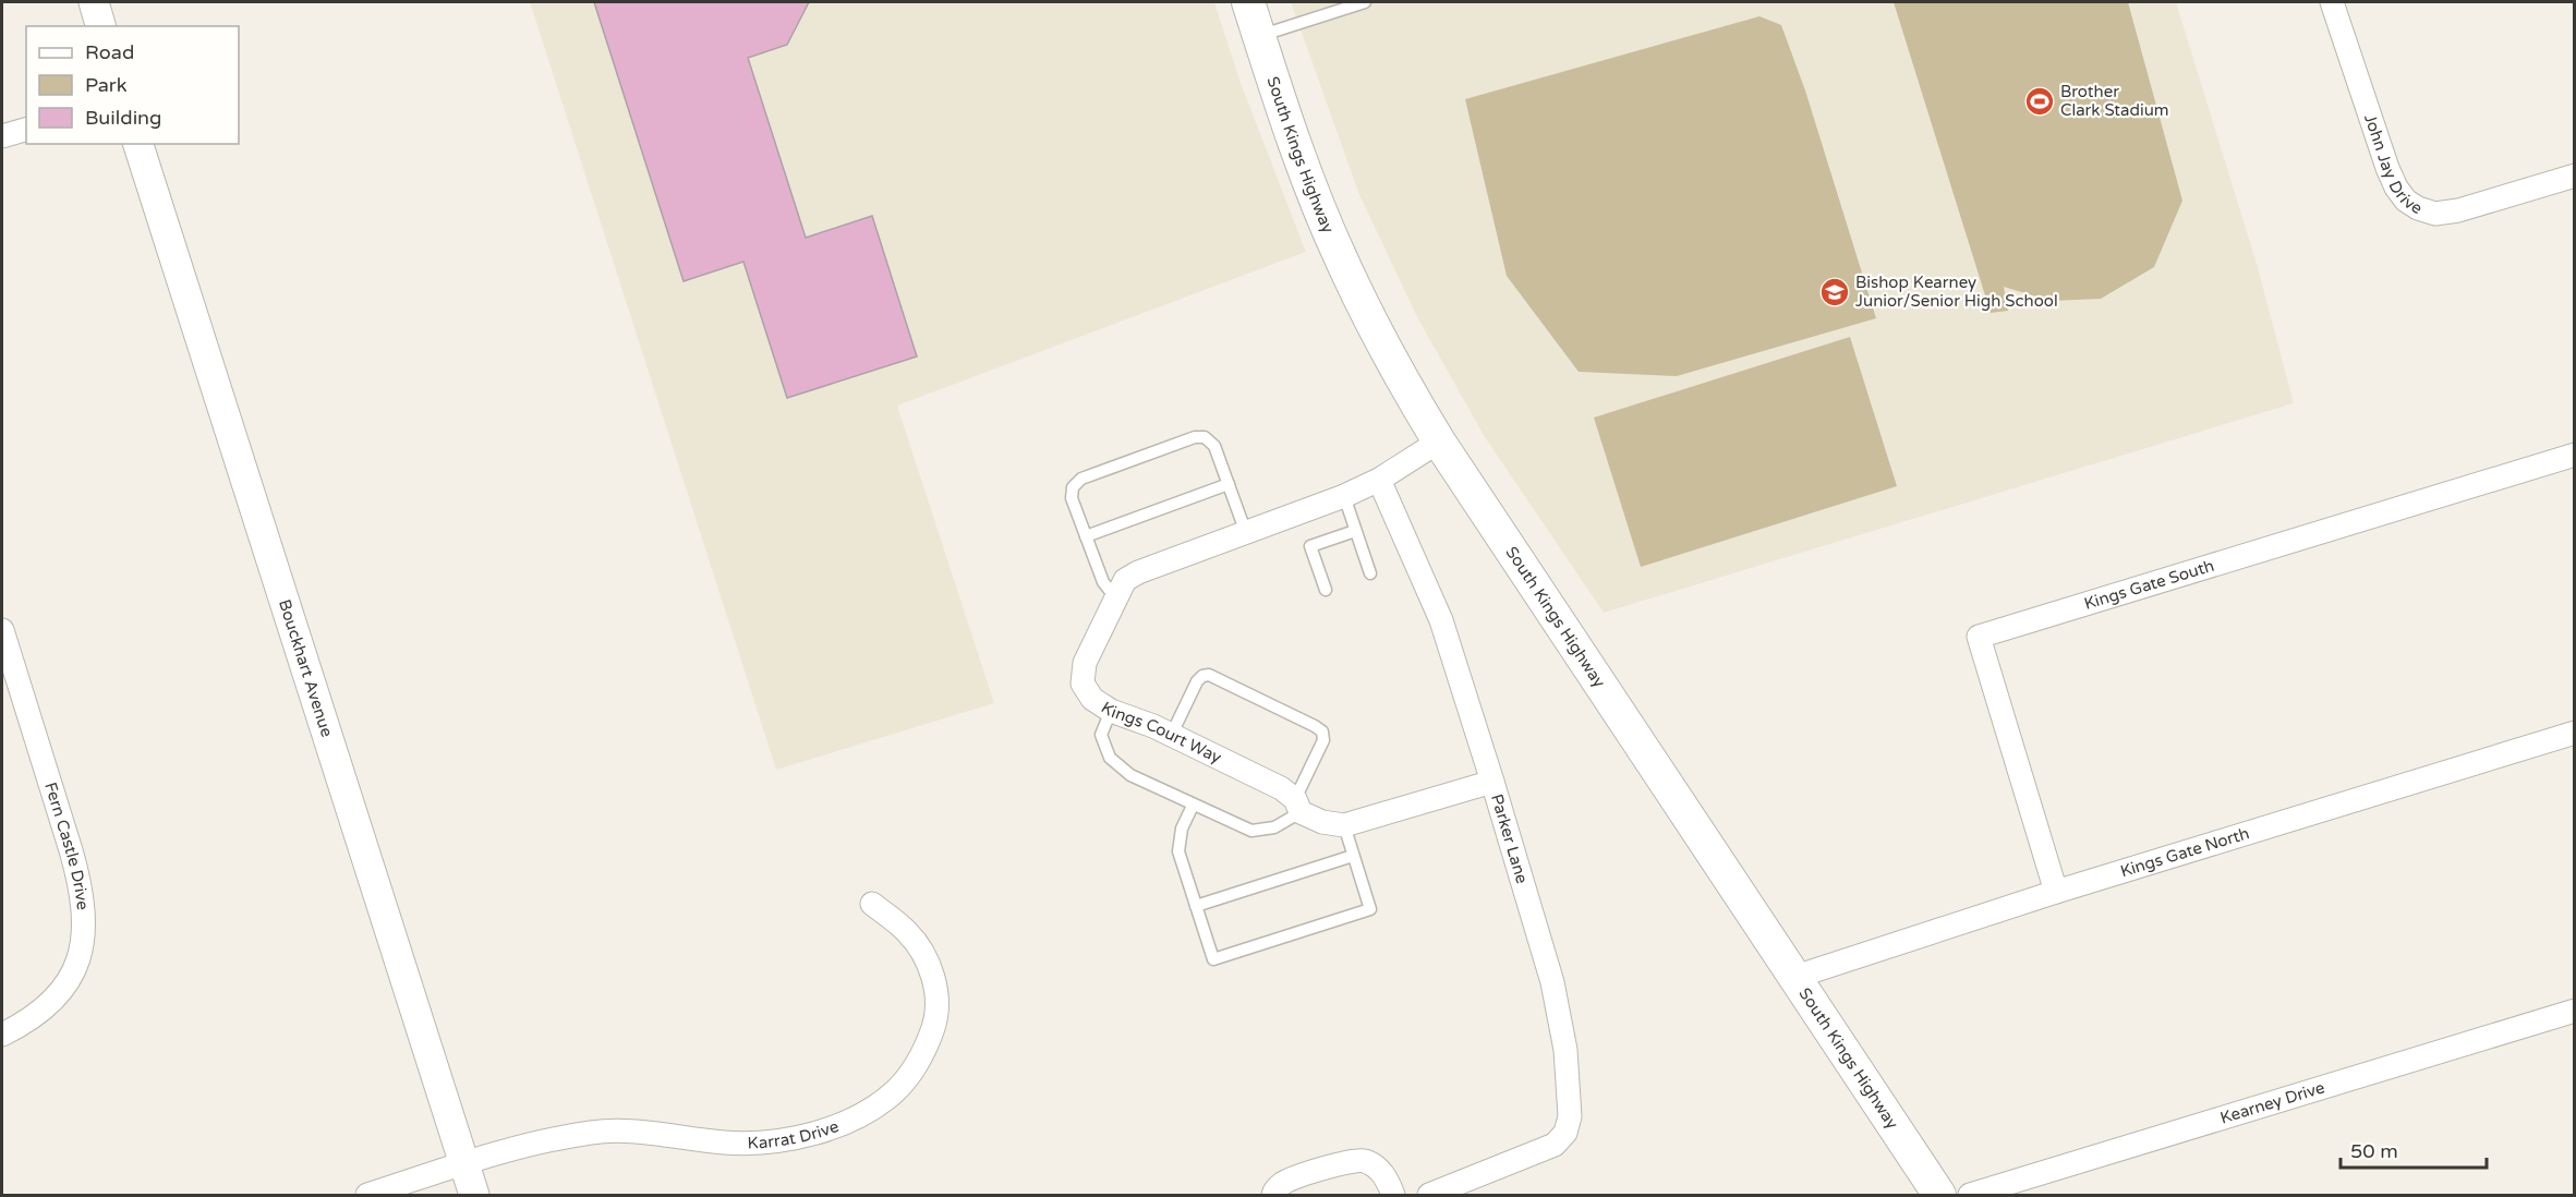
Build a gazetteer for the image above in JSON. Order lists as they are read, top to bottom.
{
  "streets": {
    "main road": ["South Kings Highway"],
    "street": [
      "John Jay Drive",
      "Kings Gate South",
      "Bouckhart Avenue",
      "Kings Court Way",
      "Parker Lane",
      "Fern Castle Drive",
      "Kings Gate North",
      "Kearney Drive",
      "Karrat Drive"
    ]
  },
  "crossings": [
    ["South Kings Highway", "Kings Gate North"],
    ["Kings Gate South", "Kings Gate North"],
    ["Bouckhart Avenue", "Karrat Drive"],
    ["Kings Court Way", "Parker Lane"]
  ],
  "places": {
    "sports": ["Brother Clark Stadium"],
    "school or university": ["Bishop Kearney Junior/Senior High School"]
  },
  "legend": ["Road", "Park", "Building"],
  "scale_bar": "50 m"
}
